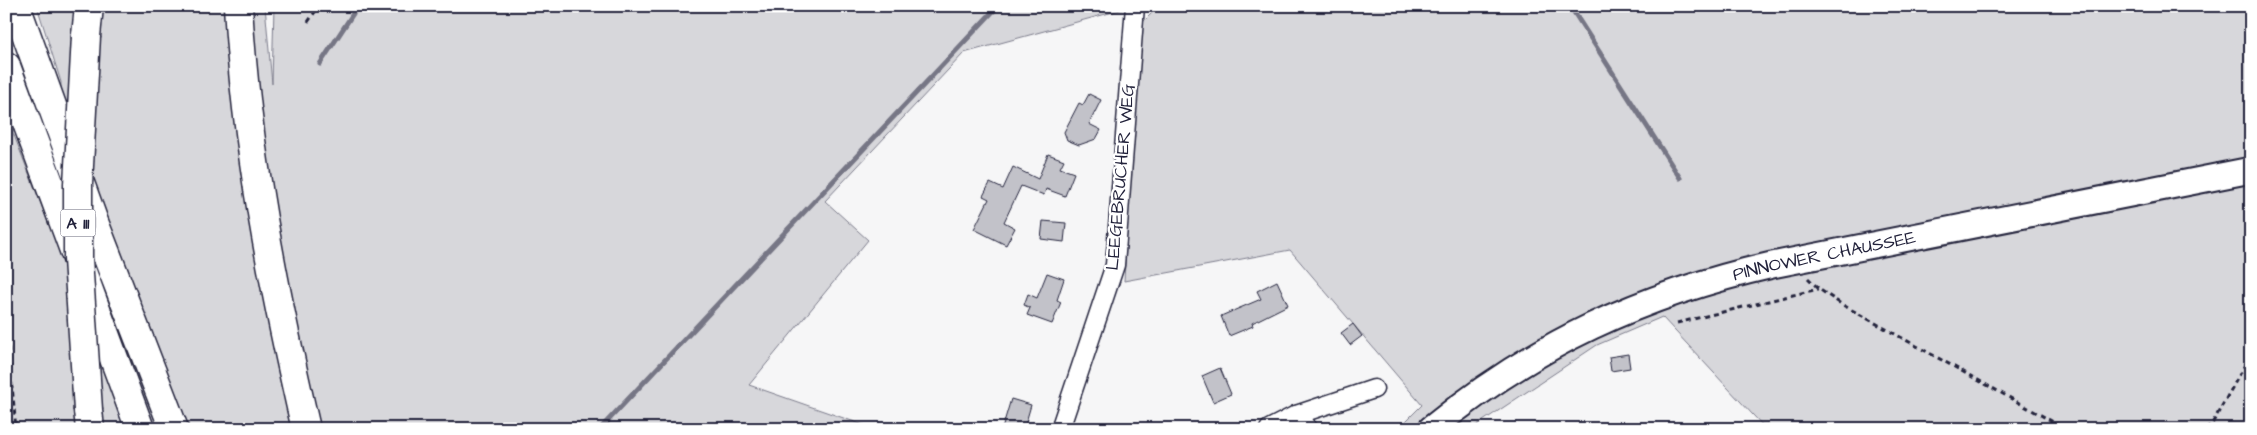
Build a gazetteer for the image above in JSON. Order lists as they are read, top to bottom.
{
  "streets": {
    "highway": ["A 111"],
    "main road": ["PINNOWER CHAUSSEE"],
    "street": ["LEEGEBRUCHER WEG"]
  }
}
